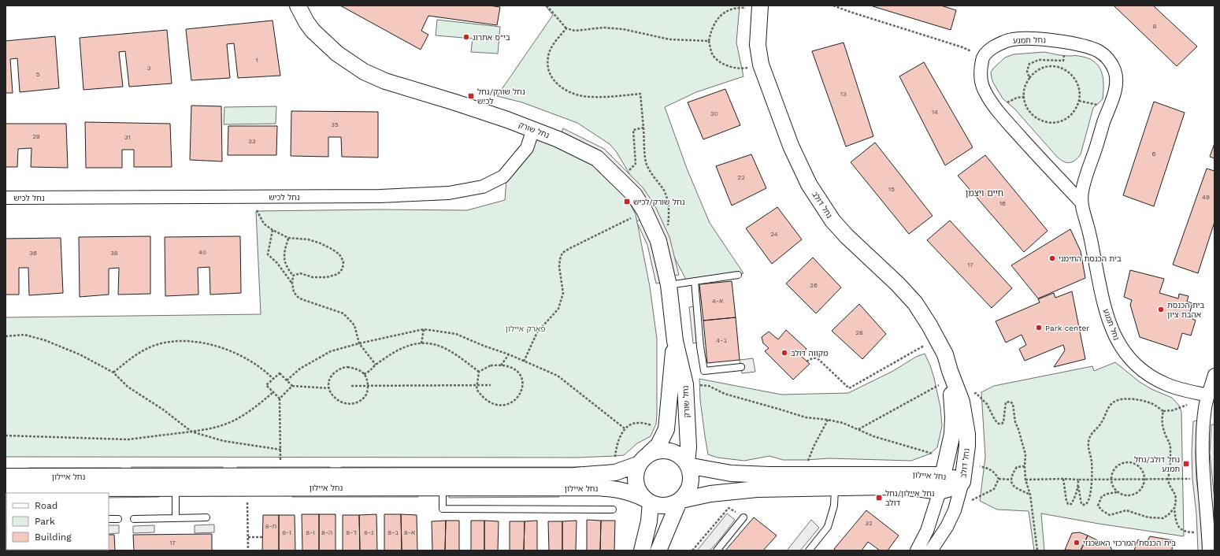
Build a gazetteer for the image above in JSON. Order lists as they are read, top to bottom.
{
  "streets": {
    "street": [
      "נחל תמנע",
      "נחל שורק",
      "נחל לכיש",
      "נחל דולב",
      "נחל איילון"
    ]
  },
  "crossings": [
    ["נחל שורק", "נחל לכיש"],
    ["נחל שורק", "נחל איילון"],
    ["נחל דולב", "נחל איילון"]
  ],
  "districts": ["חיים ויצמן"],
  "parks": ["פארק איילון"],
  "places": {
    "other": [
      "בי\"ס אתרוג",
      "בית הכנסת התימני",
      "בית הכנסת אהבת ציון",
      "Park center",
      "מקווה דולב",
      "בית הכנסת המרכזי האשכנזי"
    ],
    "transit": [
      "נחל שורק/נחל לכיש",
      "נחל שורק/לכיש",
      "נחל דולב/נחל תמנע",
      "נחל איילון/נחל דולב"
    ]
  },
  "house_numbers": [
    "8",
    "1",
    "3",
    "5",
    "13",
    "14",
    "20",
    "35",
    "29",
    "31",
    "33",
    "6",
    "22",
    "15",
    "49",
    "16",
    "24",
    "40",
    "36",
    "38",
    "17",
    "26",
    "4-א",
    "28",
    "4-ב",
    "32",
    "8-ח",
    "8-ז",
    "8-ו",
    "8-ה",
    "8-ד",
    "8-ג",
    "8-ב",
    "8-א",
    "17"
  ],
  "legend": ["Road", "Park", "Building"]
}
